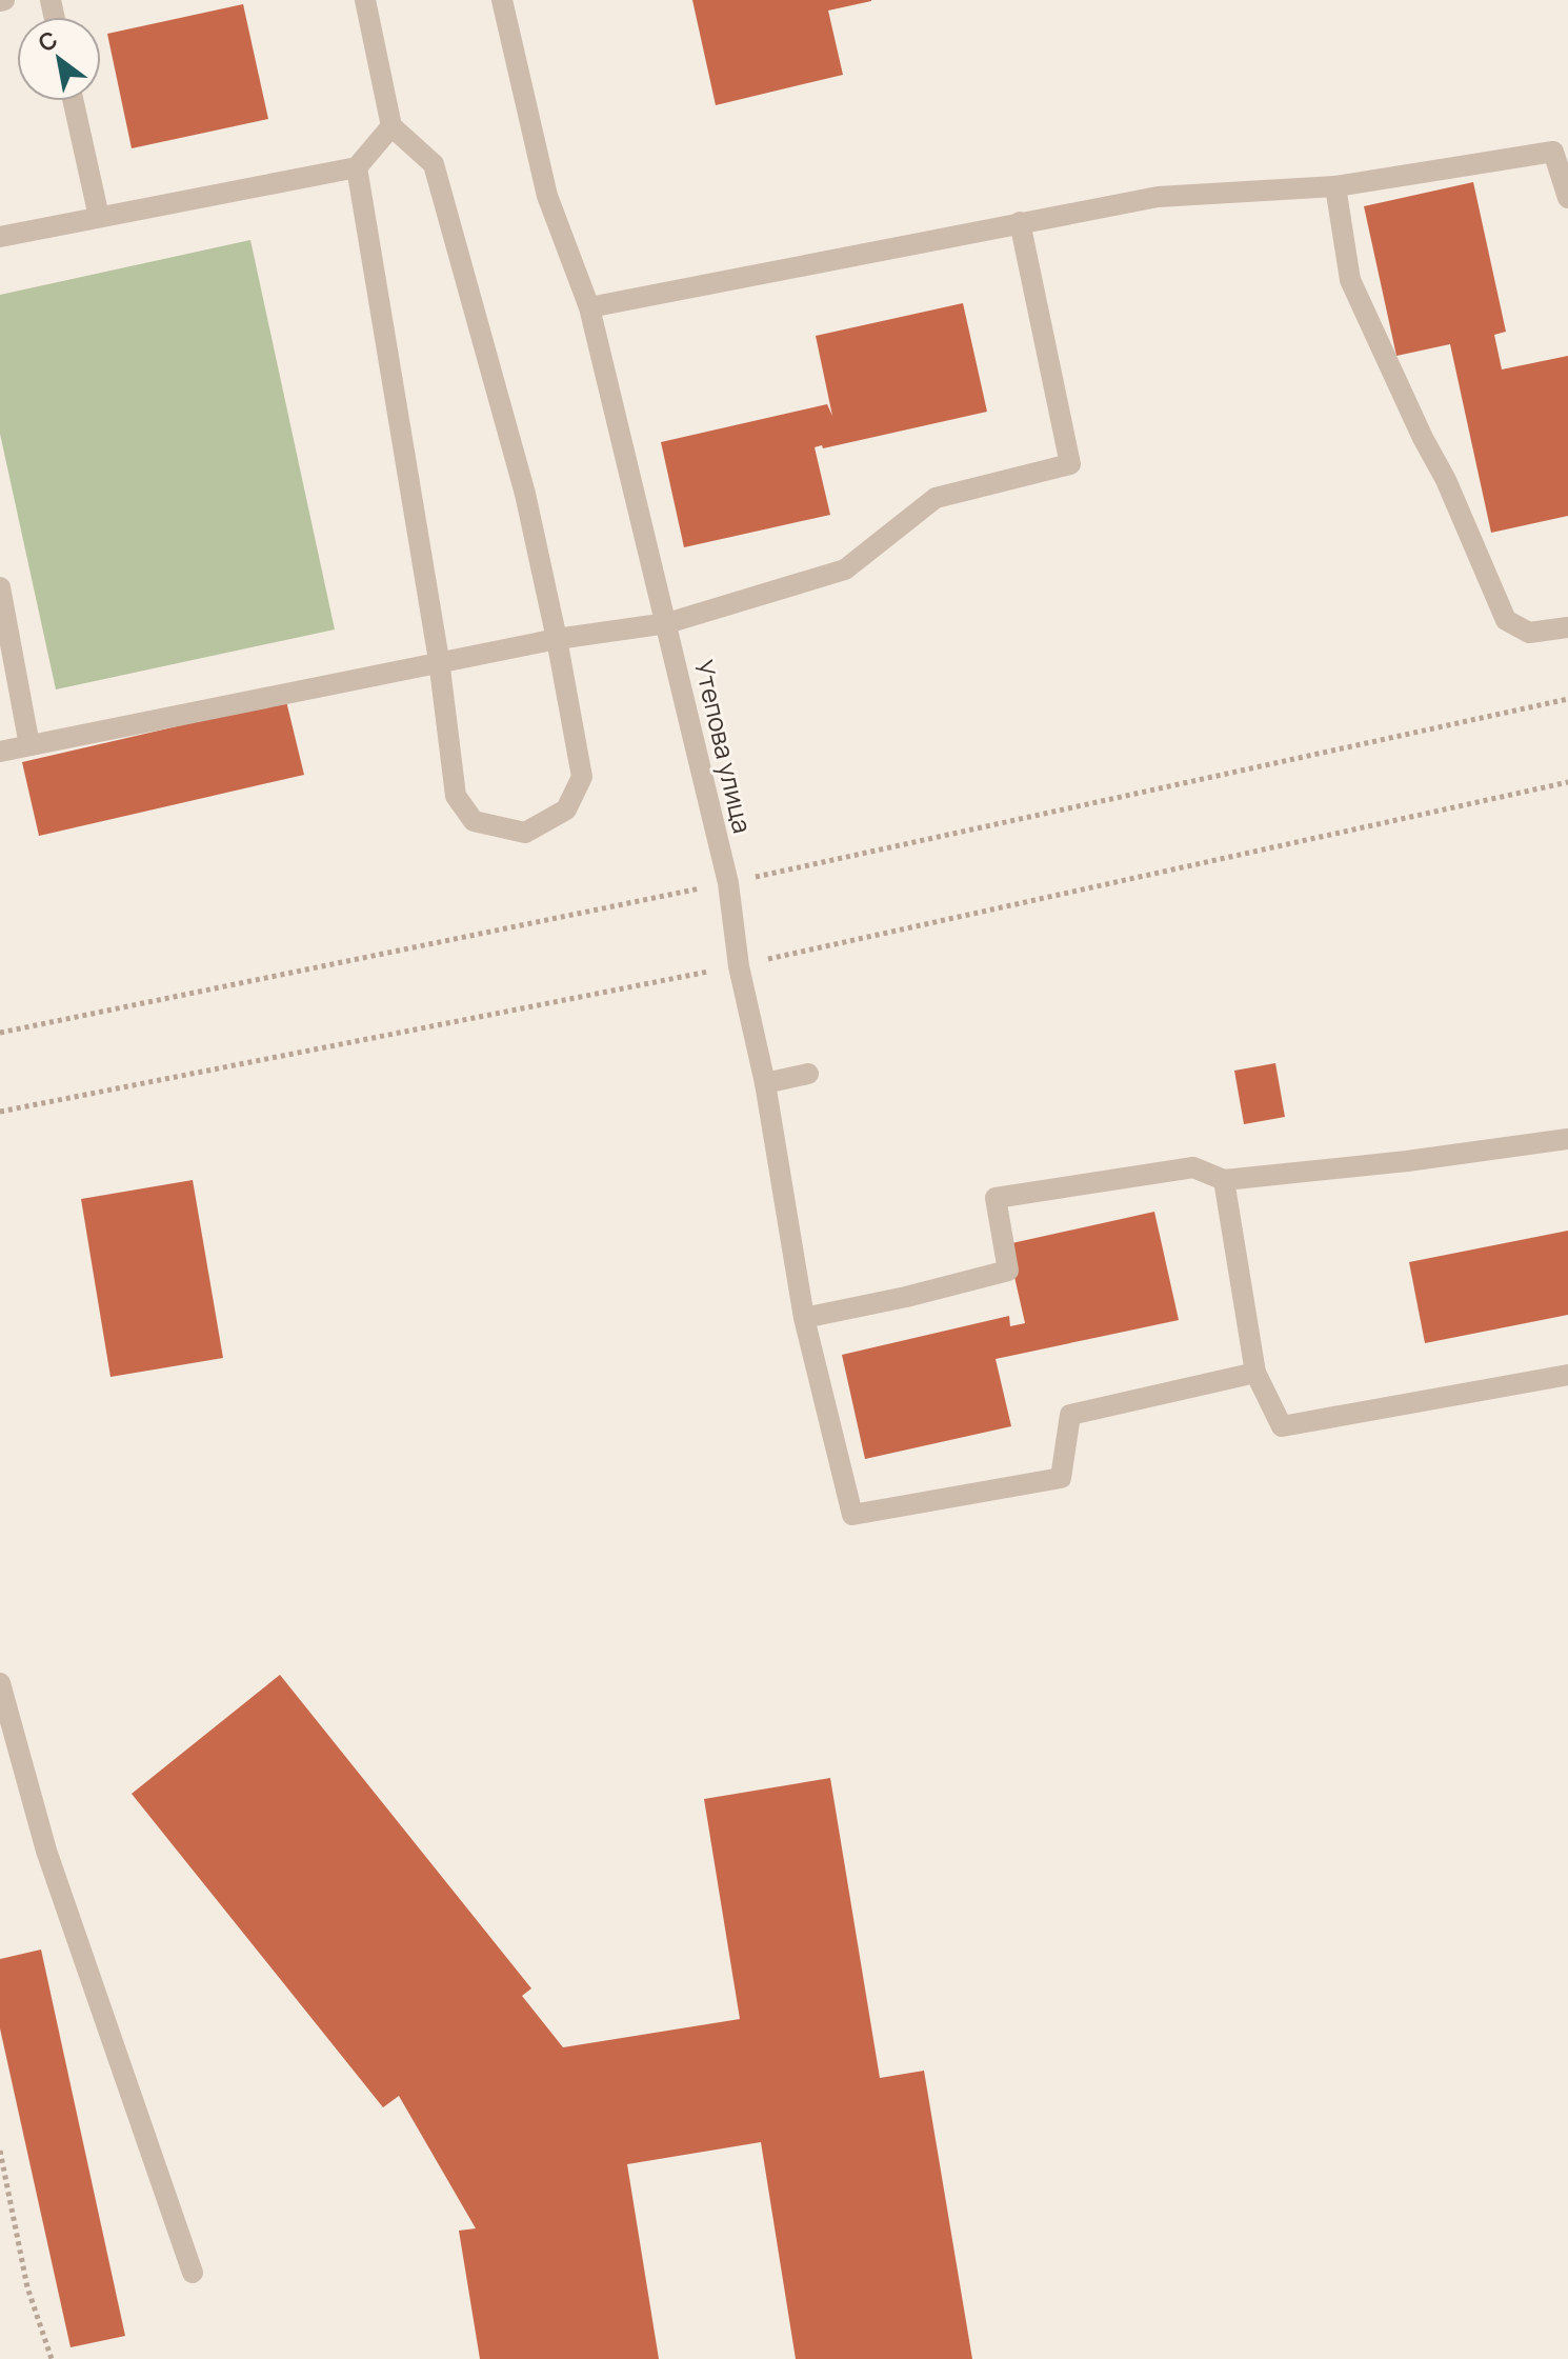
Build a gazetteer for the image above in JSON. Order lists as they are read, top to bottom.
{
  "streets": {
    "street": ["Утепова улица"]
  },
  "north": "top left"
}
